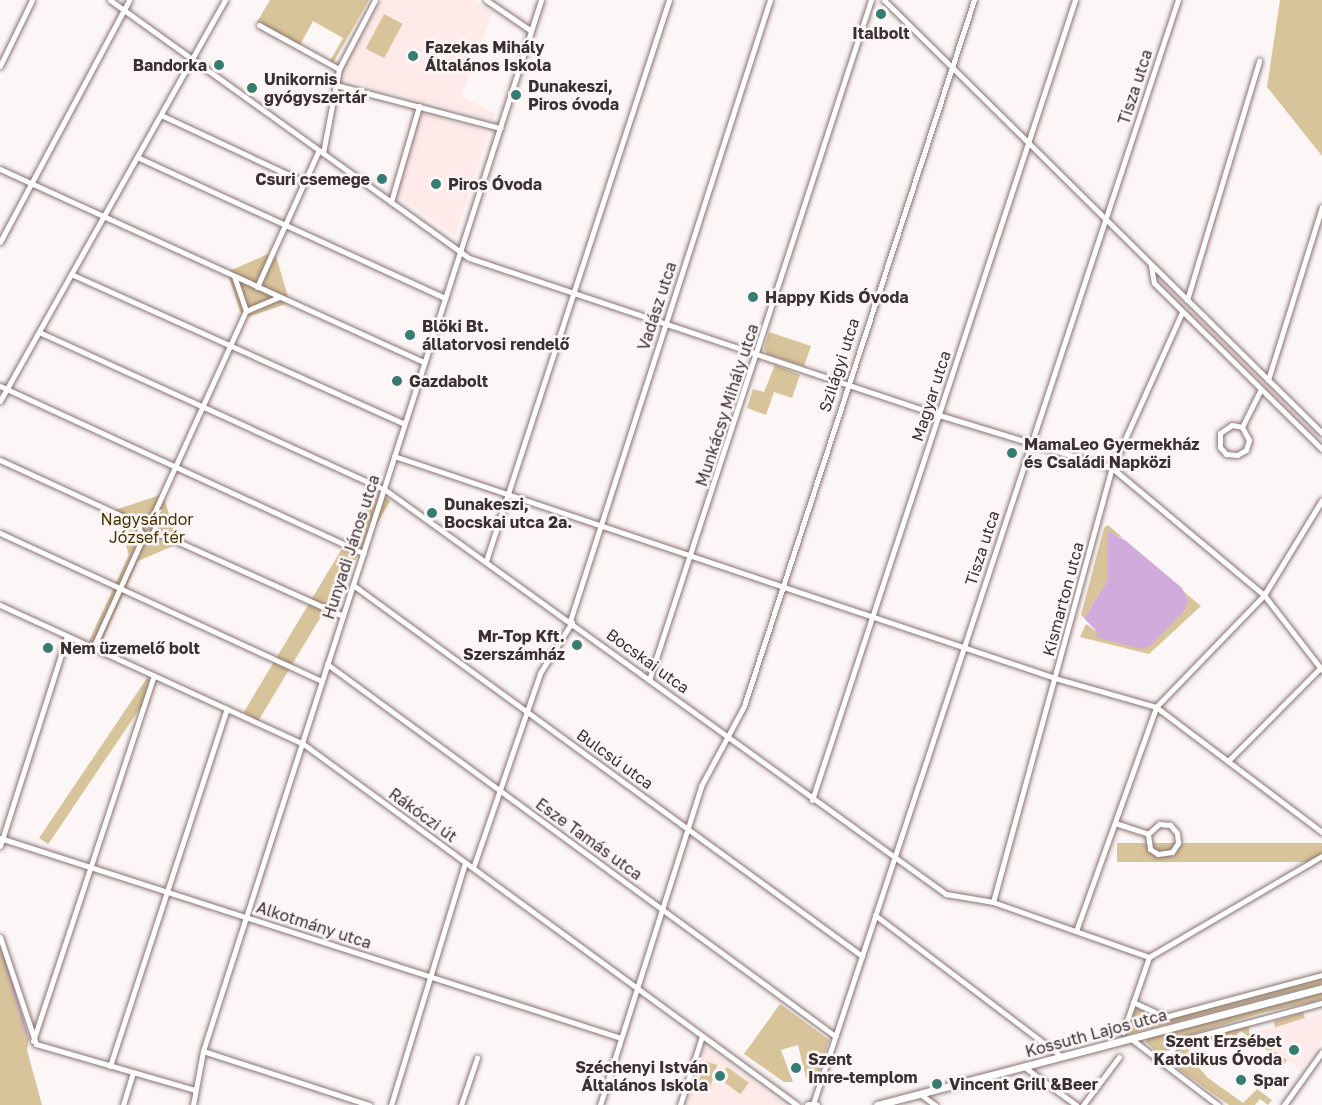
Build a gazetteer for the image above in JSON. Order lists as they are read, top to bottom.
{
  "streets": {
    "street": [
      "Tisza utca",
      "Vadász utca",
      "Szilágyi utca",
      "Magyar utca",
      "Munkácsy Mihály utca",
      "Hunyadi János utca",
      "Kismarton utca",
      "Bocskai utca",
      "Bulcsú utca",
      "Rákóczi út",
      "Esze Tamás utca",
      "Alkotmány utca",
      "Kossuth Lajos utca"
    ]
  },
  "crossings": [
    ["Tisza utca", "Bocskai utca"],
    ["Tisza utca", "Bulcsú utca"],
    ["Tisza utca", "Esze Tamás utca"],
    ["Vadász utca", "Bocskai utca"],
    ["Vadász utca", "Bulcsú utca"],
    ["Vadász utca", "Rákóczi út"],
    ["Vadász utca", "Esze Tamás utca"],
    ["Szilágyi utca", "Bocskai utca"],
    ["Szilágyi utca", "Bulcsú utca"],
    ["Szilágyi utca", "Rákóczi út"],
    ["Szilágyi utca", "Esze Tamás utca"],
    ["Szilágyi utca", "Alkotmány utca"],
    ["Magyar utca", "Bocskai utca"],
    ["Munkácsy Mihály utca", "Bocskai utca"],
    ["Hunyadi János utca", "Bocskai utca"],
    ["Hunyadi János utca", "Bulcsú utca"],
    ["Hunyadi János utca", "Rákóczi út"],
    ["Hunyadi János utca", "Esze Tamás utca"],
    ["Hunyadi János utca", "Alkotmány utca"],
    ["Kismarton utca", "Bocskai utca"]
  ],
  "parks": ["Nagysándor József tér"],
  "places": [
    "Italbolt",
    "Fazekas Mihály Általános Iskola",
    "Bandorka",
    "Unikornis gyógyszertár",
    "Dunakeszi, Piros óvoda",
    "Csuri csemege",
    "Piros Óvoda",
    "Happy Kids Óvoda",
    "Blöki Bt. állatorvosi rendelő",
    "Gazdabolt",
    "MamaLeo Gyermekház és Családi Napközi",
    "Dunakeszi, Bocskai utca 2a.",
    "Mr-Top Kft. Szerszámház",
    "Nem üzemelő bolt",
    "Szent Erzsébet Katolikus Óvoda",
    "Szent Imre-templom",
    "Széchenyi István Általános Iskola",
    "Spar",
    "Vincent Grill &Beer"
  ]
}
